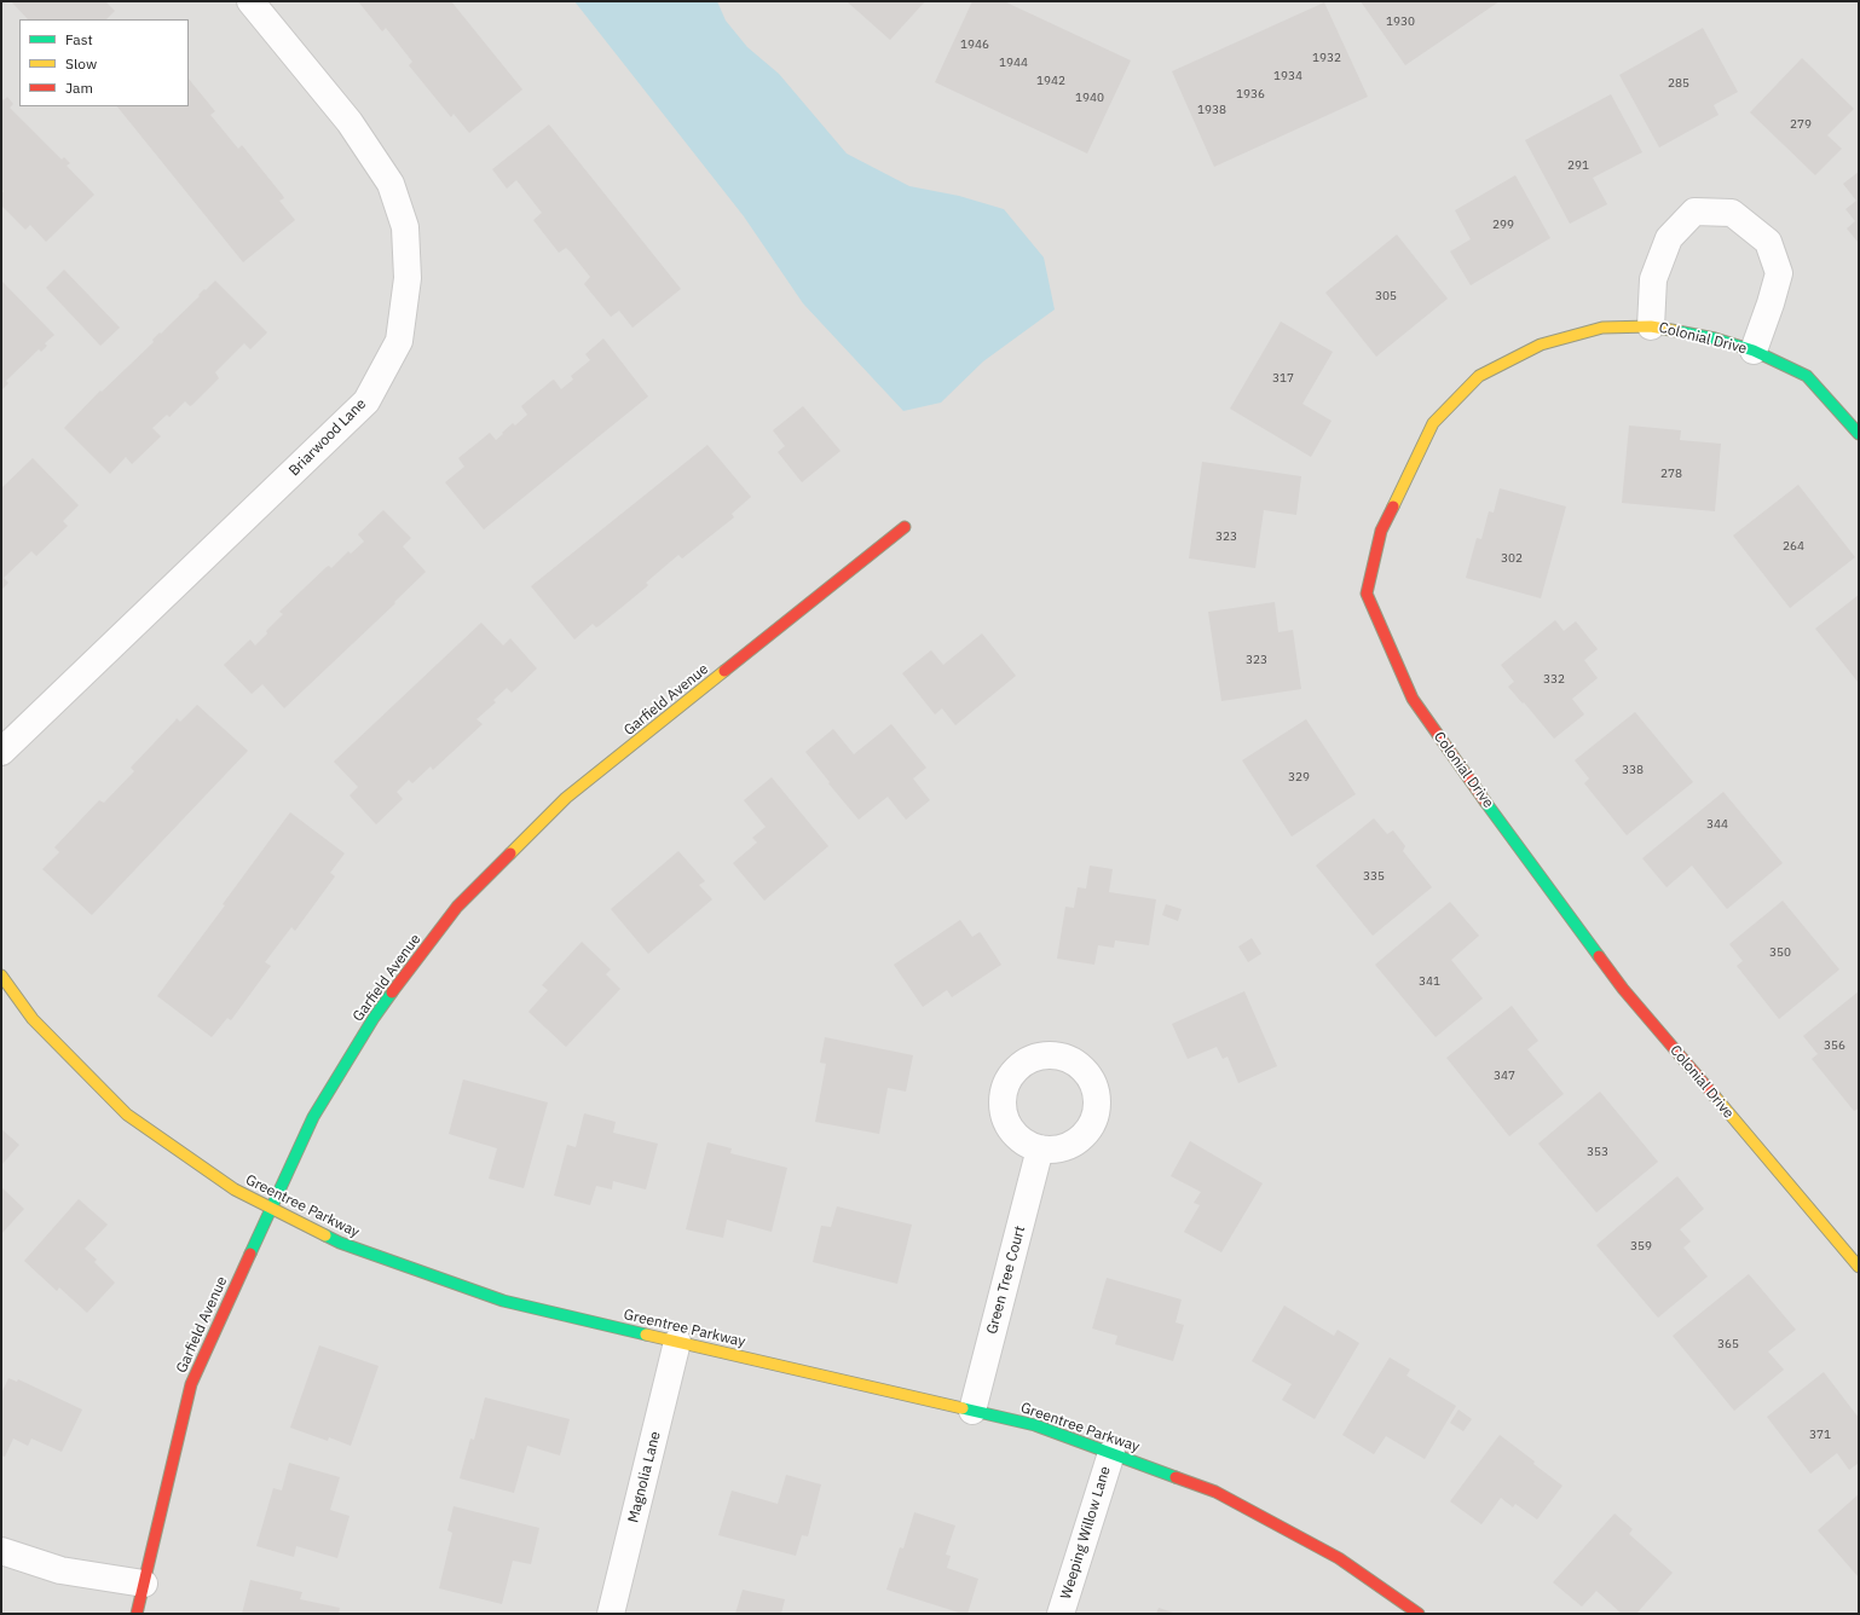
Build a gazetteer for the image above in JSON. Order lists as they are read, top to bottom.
{
  "streets": {
    "street": [
      "Colonial Drive",
      "Briarwood Lane",
      "Garfield Avenue",
      "Greentree Parkway",
      "Green Tree Court",
      "Magnolia Lane",
      "Weeping Willow Lane"
    ]
  },
  "crossings": [
    ["Garfield Avenue", "Greentree Parkway"],
    ["Greentree Parkway", "Green Tree Court"],
    ["Greentree Parkway", "Magnolia Lane"],
    ["Greentree Parkway", "Weeping Willow Lane"]
  ],
  "house_numbers": [
    "1930",
    "1946",
    "1932",
    "1944",
    "1934",
    "1942",
    "285",
    "1936",
    "1940",
    "1938",
    "279",
    "291",
    "299",
    "305",
    "317",
    "278",
    "323",
    "264",
    "302",
    "323",
    "332",
    "338",
    "329",
    "344",
    "335",
    "350",
    "341",
    "356",
    "347",
    "353",
    "359",
    "365",
    "371"
  ],
  "legend": ["Fast", "Slow", "Jam"]
}
